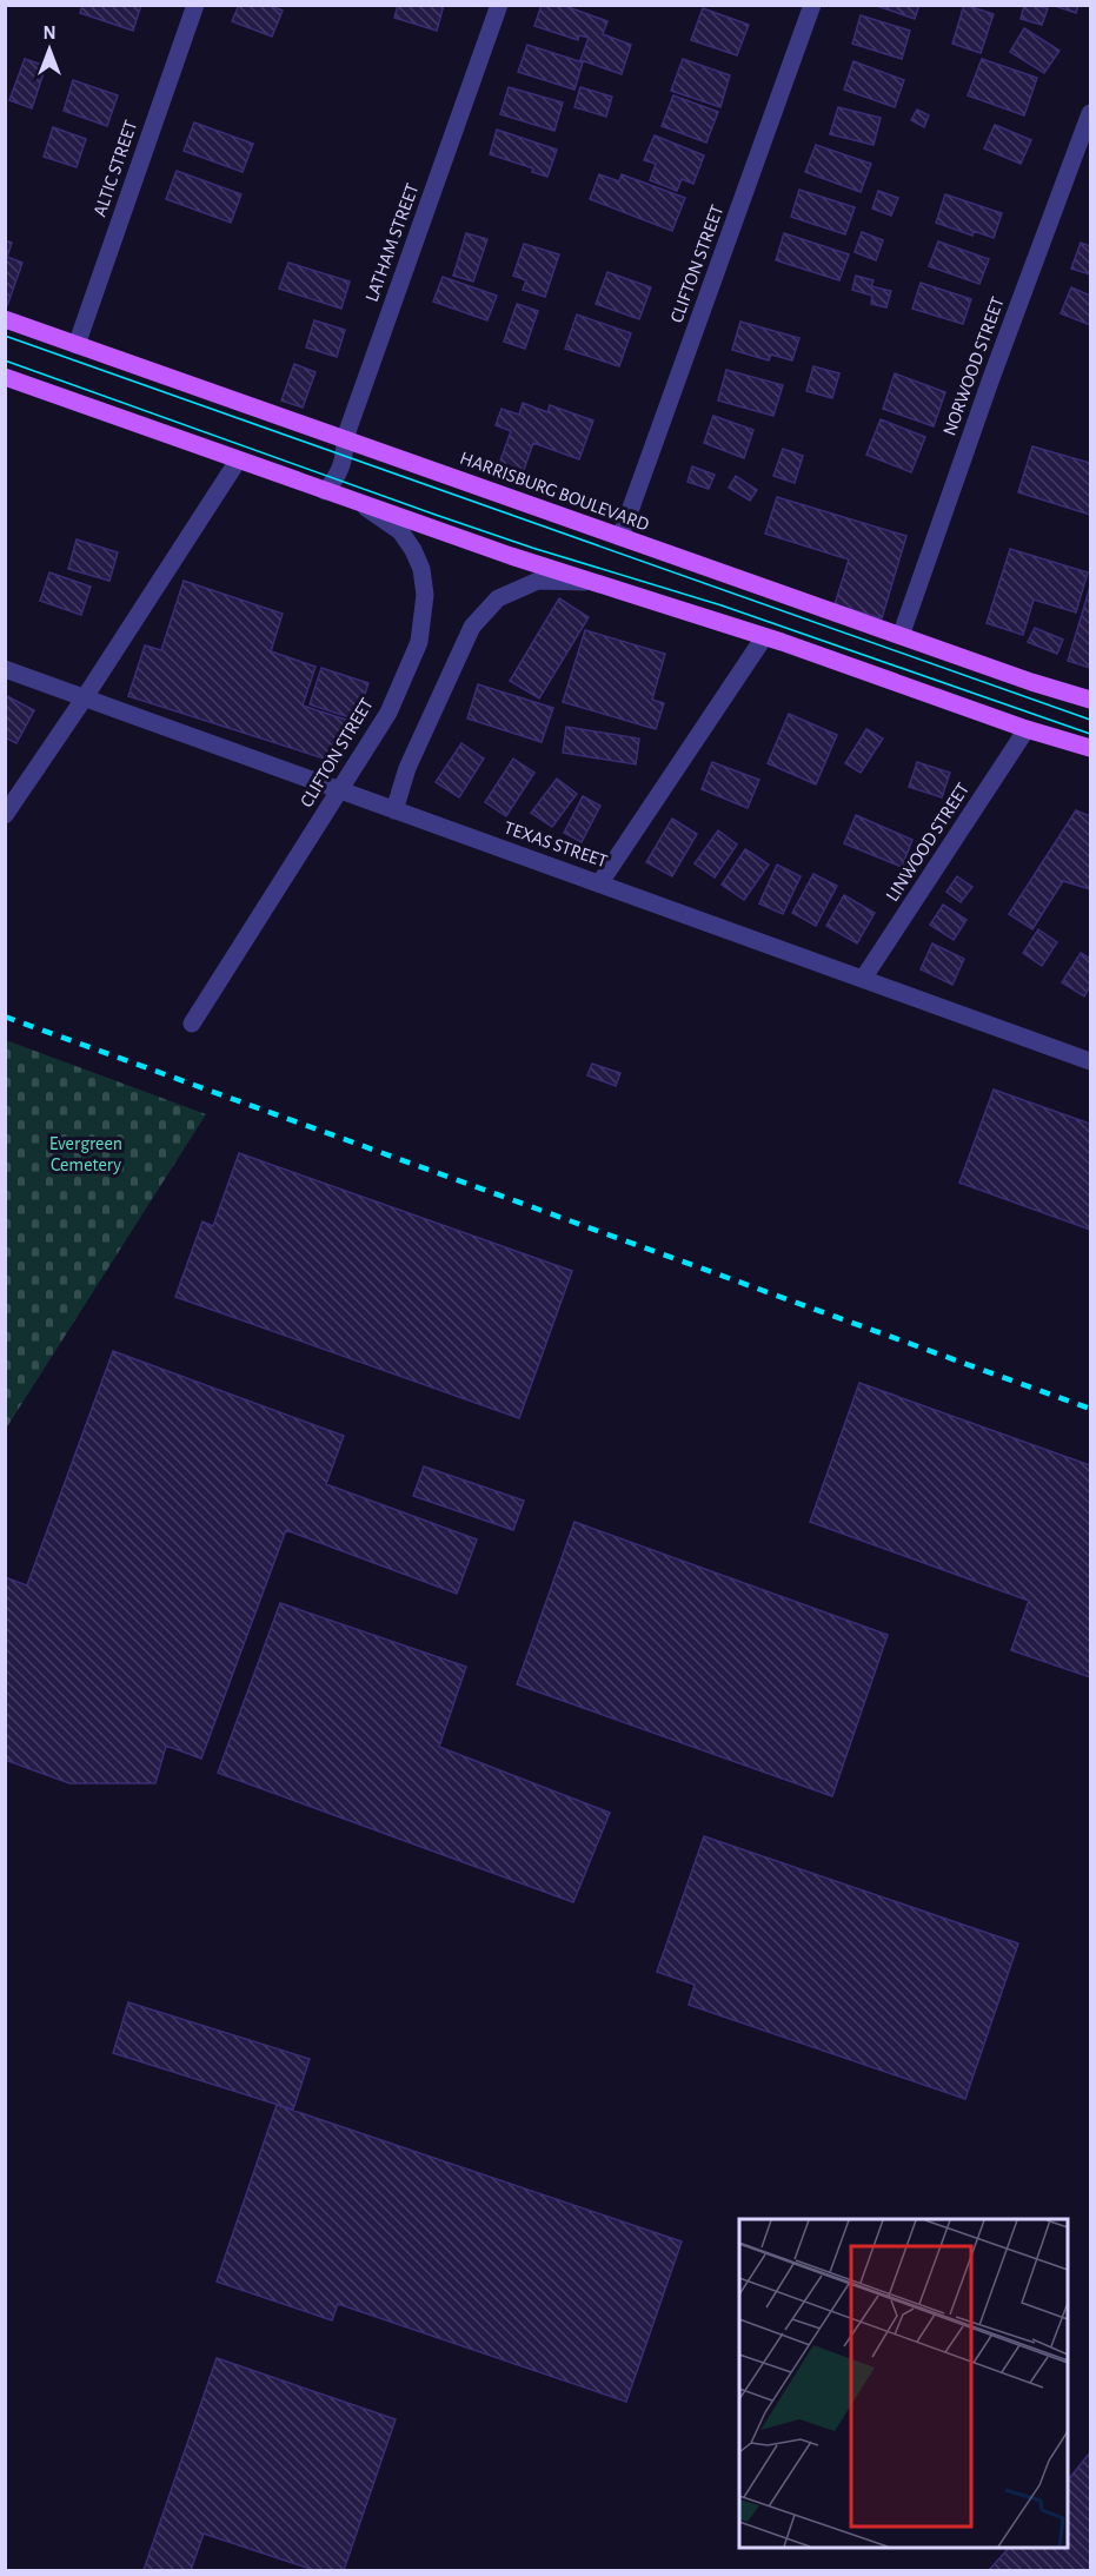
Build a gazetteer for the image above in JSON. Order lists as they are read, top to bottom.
{
  "streets": {
    "main road": ["HARRISBURG BOULEVARD"],
    "street": [
      "ALTIC STREET",
      "LATHAM STREET",
      "CLIFTON STREET",
      "NORWOOD STREET",
      "LINWOOD STREET",
      "TEXAS STREET"
    ]
  },
  "crossings": [
    ["ALTIC STREET", "HARRISBURG BOULEVARD"],
    ["LATHAM STREET", "HARRISBURG BOULEVARD"],
    ["CLIFTON STREET", "HARRISBURG BOULEVARD"],
    ["CLIFTON STREET", "TEXAS STREET"],
    ["NORWOOD STREET", "HARRISBURG BOULEVARD"],
    ["LINWOOD STREET", "TEXAS STREET"]
  ],
  "parks": ["Evergreen Cemetery"],
  "north": "top"
}
